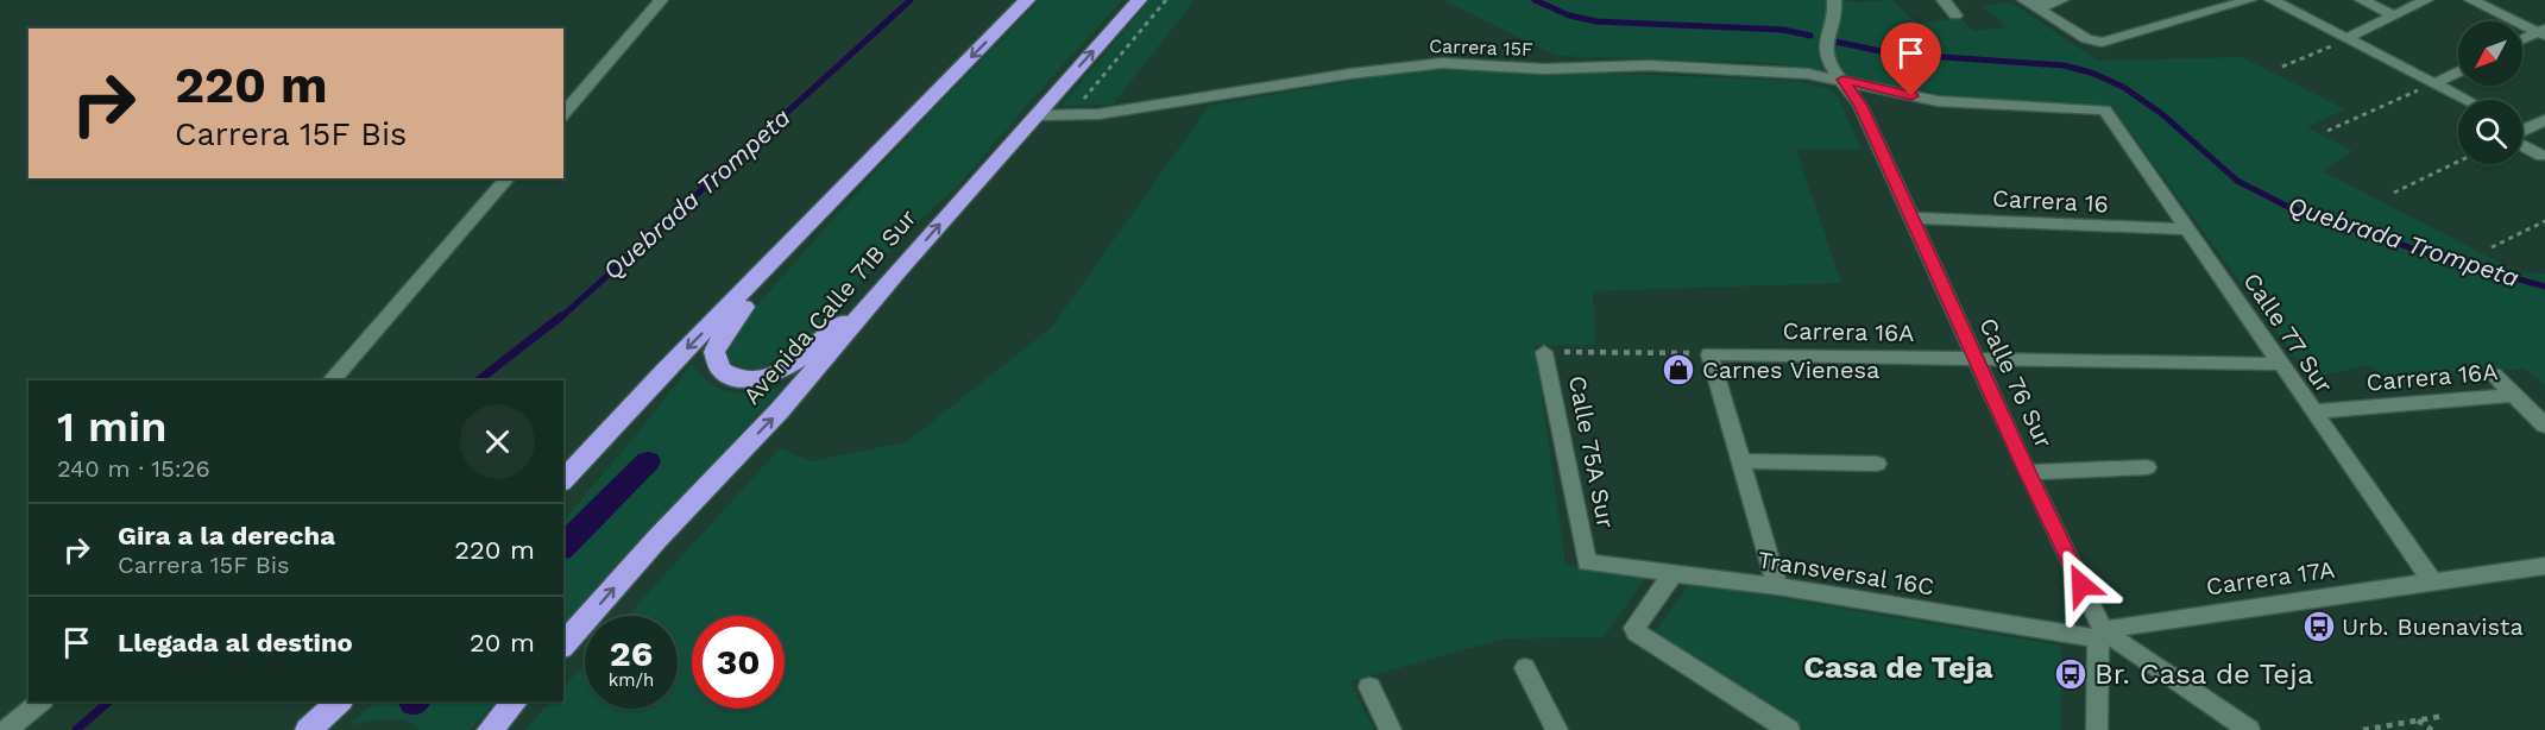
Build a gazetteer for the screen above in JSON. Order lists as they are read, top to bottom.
{
  "streets": {
    "highway": ["Avenida Calle 71B Sur"],
    "street": [
      "Carrera 15F",
      "Carrera 16",
      "Carrera 16A",
      "Calle 77 Sur",
      "Calle 76 Sur",
      "Calle 75A Sur",
      "Transversal 16C",
      "Carrera 17A"
    ]
  },
  "crossings": [
    ["Carrera 15F", "Avenida Calle 71B Sur"],
    ["Carrera 15F", "Calle 77 Sur"],
    ["Carrera 15F", "Calle 76 Sur"],
    ["Carrera 16", "Calle 77 Sur"],
    ["Carrera 16", "Calle 76 Sur"],
    ["Carrera 16A", "Calle 77 Sur"],
    ["Carrera 16A", "Calle 76 Sur"],
    ["Calle 77 Sur", "Carrera 17A"],
    ["Calle 76 Sur", "Transversal 16C"],
    ["Calle 76 Sur", "Carrera 17A"],
    ["Calle 75A Sur", "Transversal 16C"],
    ["Transversal 16C", "Carrera 17A"]
  ],
  "districts": ["Casa de Teja"],
  "water": ["Quebrada Trompeta"],
  "places": {
    "shop": ["Carnes Vienesa"],
    "bus stop": ["Urb. Buenavista", "Br. Casa de Teja"]
  },
  "north": "bottom left",
  "page": {
    "turn": ["220 m", "Carrera 15F Bis"],
    "heading": ["1 min", "240 m · 15:26"],
    "list": [
      {
        "name": "Gira a la derecha",
        "note": "Carrera 15F Bis",
        "value": "220 m"
      },
      {
        "name": "Llegada al destino",
        "value": "20 m"
      }
    ],
    "speed": "26 km/h",
    "limit": "30"
  }
}
